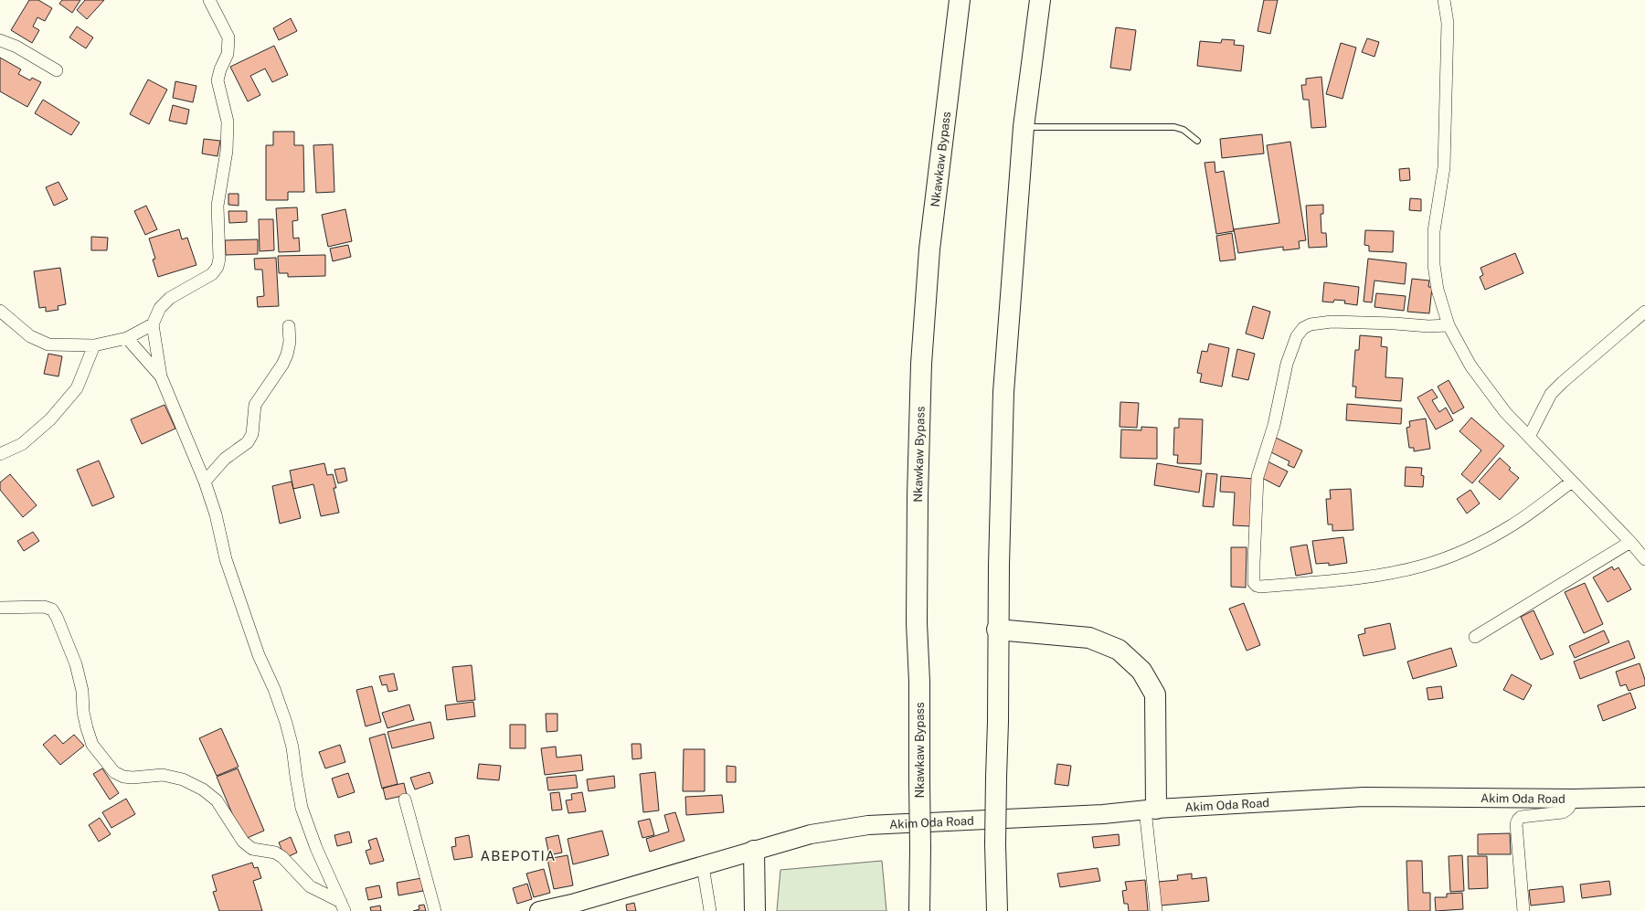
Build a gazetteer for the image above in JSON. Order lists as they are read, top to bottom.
{
  "streets": {
    "highway": ["Nkawkaw Bypass"],
    "main road": ["Akim Oda Road"]
  },
  "districts": ["ABEPOTIA"]
}
